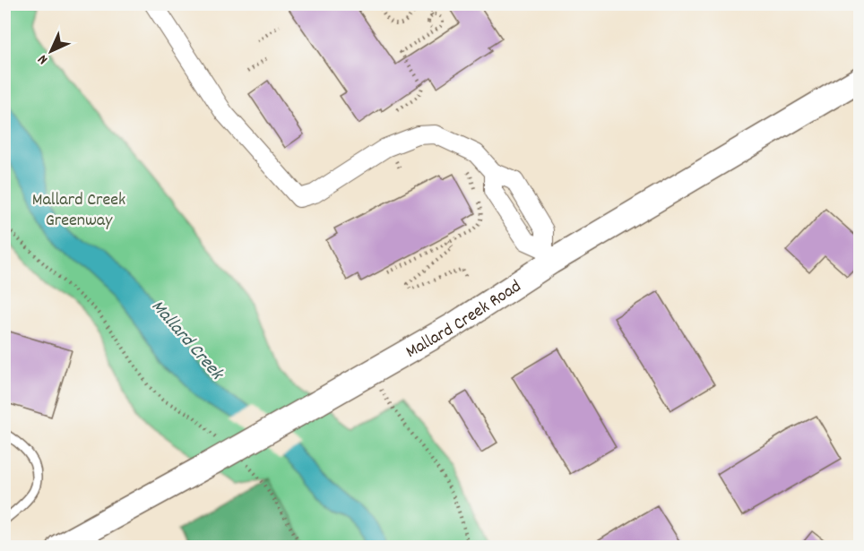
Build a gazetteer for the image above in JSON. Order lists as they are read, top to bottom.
{
  "streets": {
    "main road": ["Mallard Creek Road"]
  },
  "water": ["Mallard Creek"],
  "parks": ["Mallard Creek Greenway"],
  "north": "bottom left"
}
